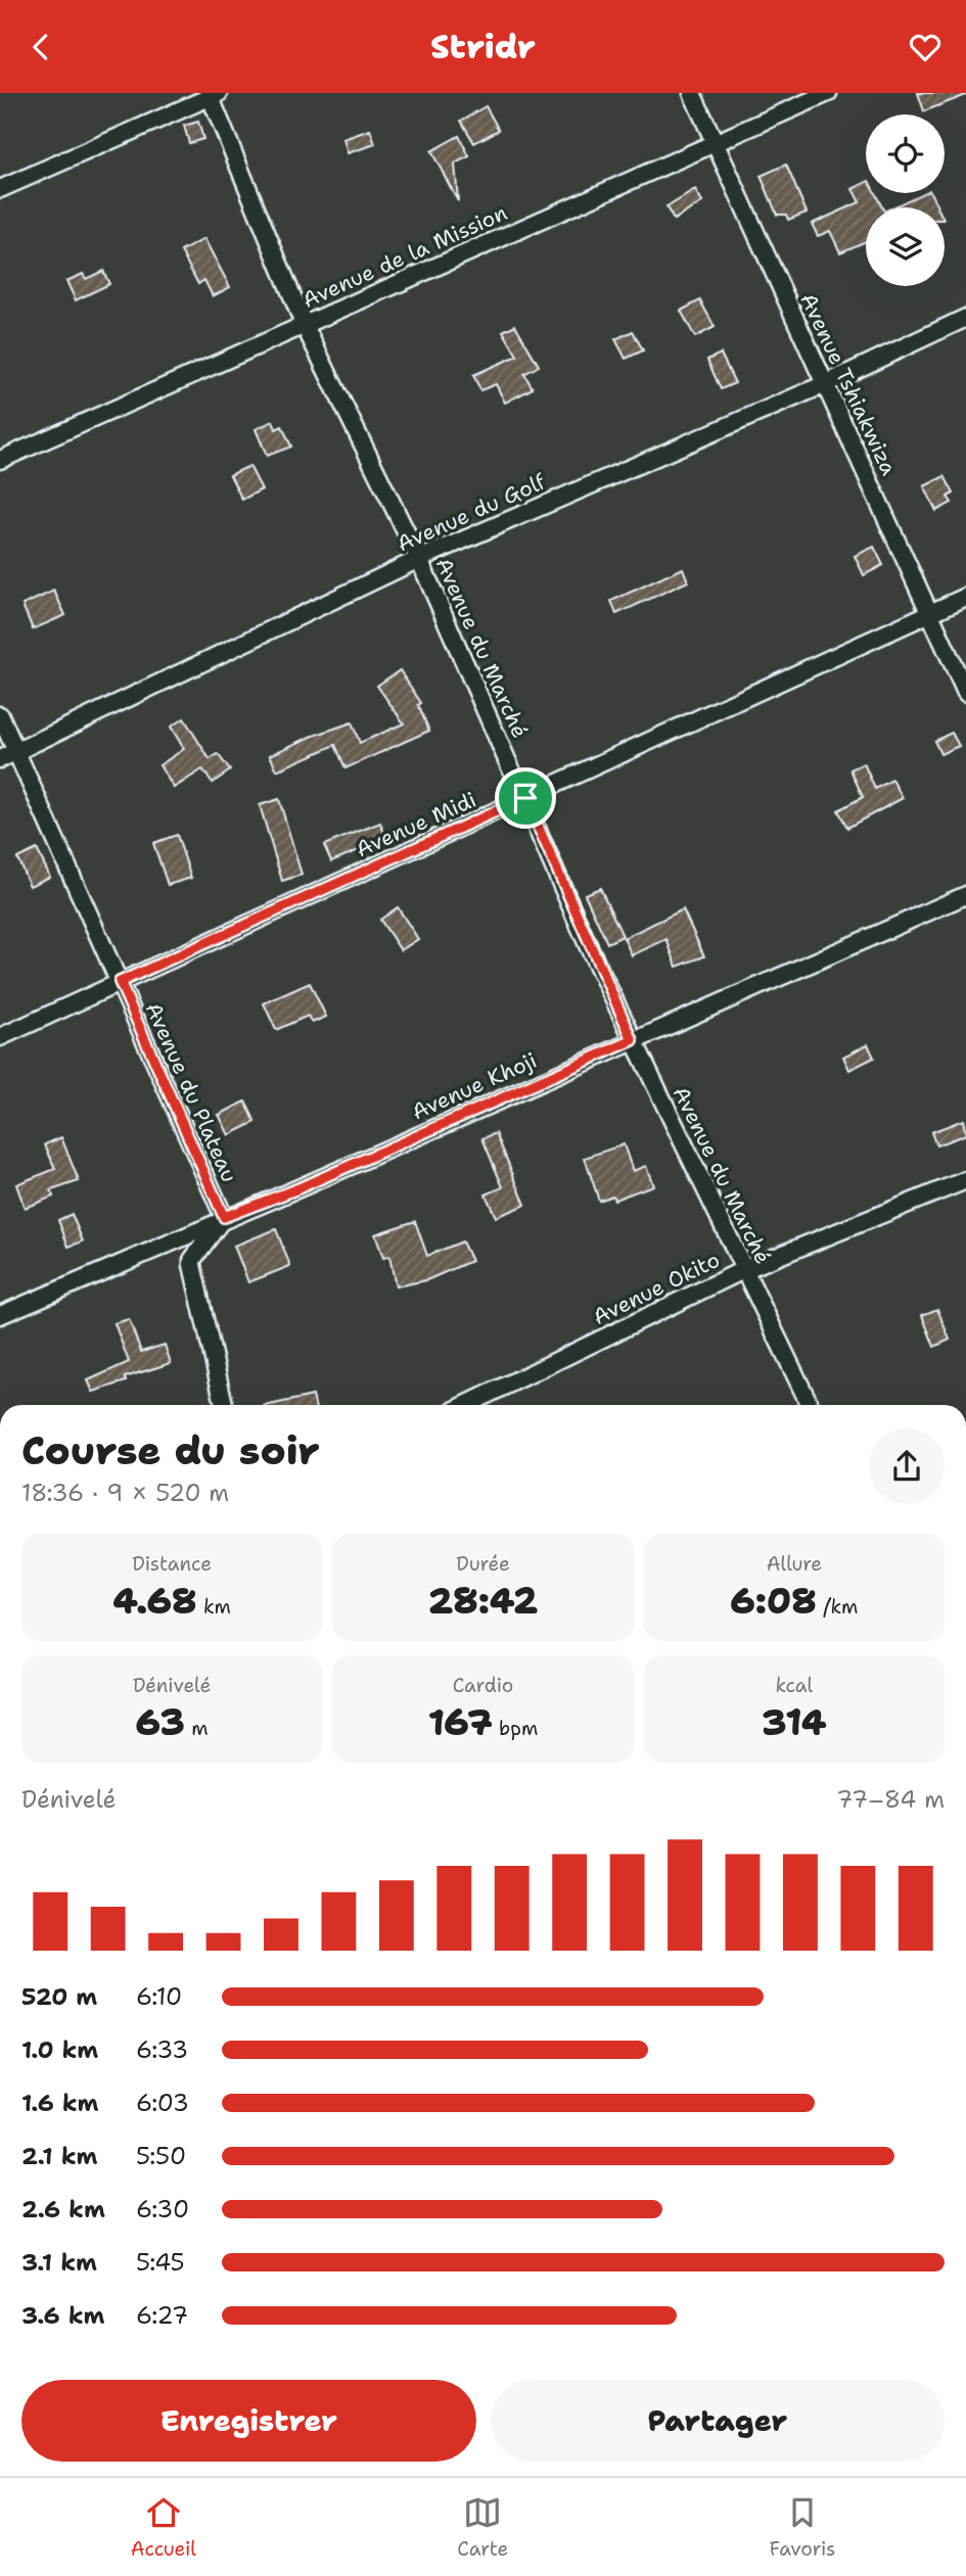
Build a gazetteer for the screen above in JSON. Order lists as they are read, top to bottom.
{
  "streets": {
    "street": [
      "Avenue de la Mission",
      "Avenue Tshiakwiza",
      "Avenue du Golf",
      "Avenue du Marché",
      "Avenue Midi",
      "Avenue Khoji",
      "Avenue du Plateau",
      "Avenue Okito"
    ]
  },
  "crossings": [
    ["Avenue de la Mission", "Avenue Tshiakwiza"],
    ["Avenue de la Mission", "Avenue du Marché"],
    ["Avenue Tshiakwiza", "Avenue du Golf"],
    ["Avenue Tshiakwiza", "Avenue Midi"],
    ["Avenue du Golf", "Avenue du Marché"],
    ["Avenue du Golf", "Avenue du Plateau"],
    ["Avenue du Marché", "Avenue Midi"],
    ["Avenue du Marché", "Avenue Khoji"],
    ["Avenue du Marché", "Avenue Okito"],
    ["Avenue Midi", "Avenue du Plateau"],
    ["Avenue Khoji", "Avenue du Plateau"]
  ],
  "page": {
    "header": "Stridr",
    "heading": ["Course du soir", "18:36 · 9 × 520 m"],
    "stats": [
      ["Distance", "4.68 km"],
      ["Durée", "28:42"],
      ["Allure", "6:08 /km"],
      ["Dénivelé", "63 m"],
      ["Cardio", "167 bpm"],
      ["kcal", "314"]
    ],
    "chart": ["Dénivelé", "77–84 m"],
    "list": [
      {
        "name": "520 m",
        "note": "6:10"
      },
      {
        "name": "1.0 km",
        "note": "6:33"
      },
      {
        "name": "1.6 km",
        "note": "6:03"
      },
      {
        "name": "2.1 km",
        "note": "5:50"
      },
      {
        "name": "2.6 km",
        "note": "6:30"
      },
      {
        "name": "3.1 km",
        "note": "5:45"
      },
      {
        "name": "3.6 km",
        "note": "6:27"
      }
    ],
    "buttons": ["Enregistrer", "Partager"],
    "tabs": ["Accueil", "Carte", "Favoris"]
  }
}
